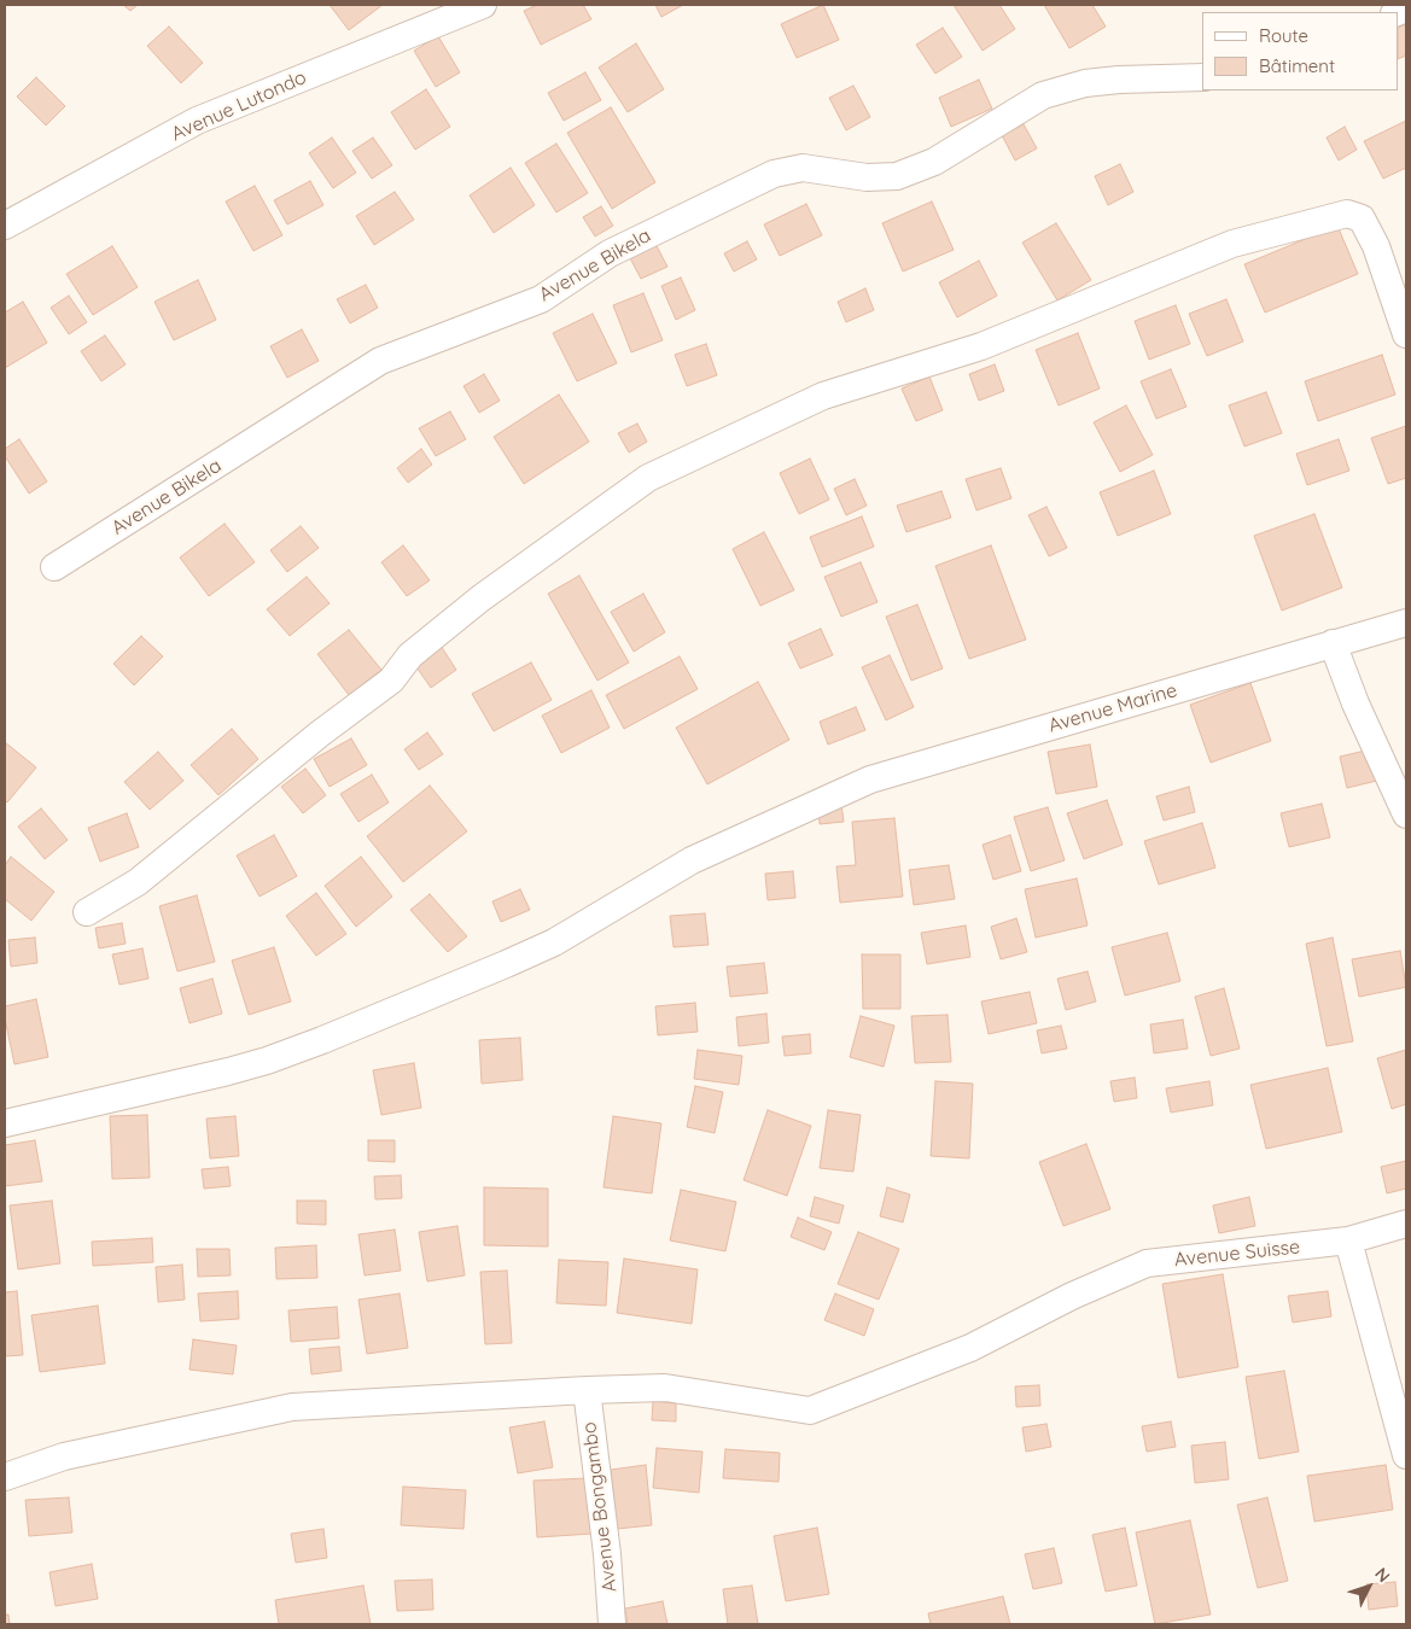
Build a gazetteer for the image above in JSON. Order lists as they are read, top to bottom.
{
  "streets": {
    "street": [
      "Avenue Lutondo",
      "Avenue Bikela",
      "Avenue Marine",
      "Avenue Suisse",
      "Avenue Bongambo"
    ]
  },
  "crossings": [
    ["Avenue Suisse", "Avenue Bongambo"]
  ],
  "legend": ["Route", "Bâtiment"],
  "north": "top right"
}
